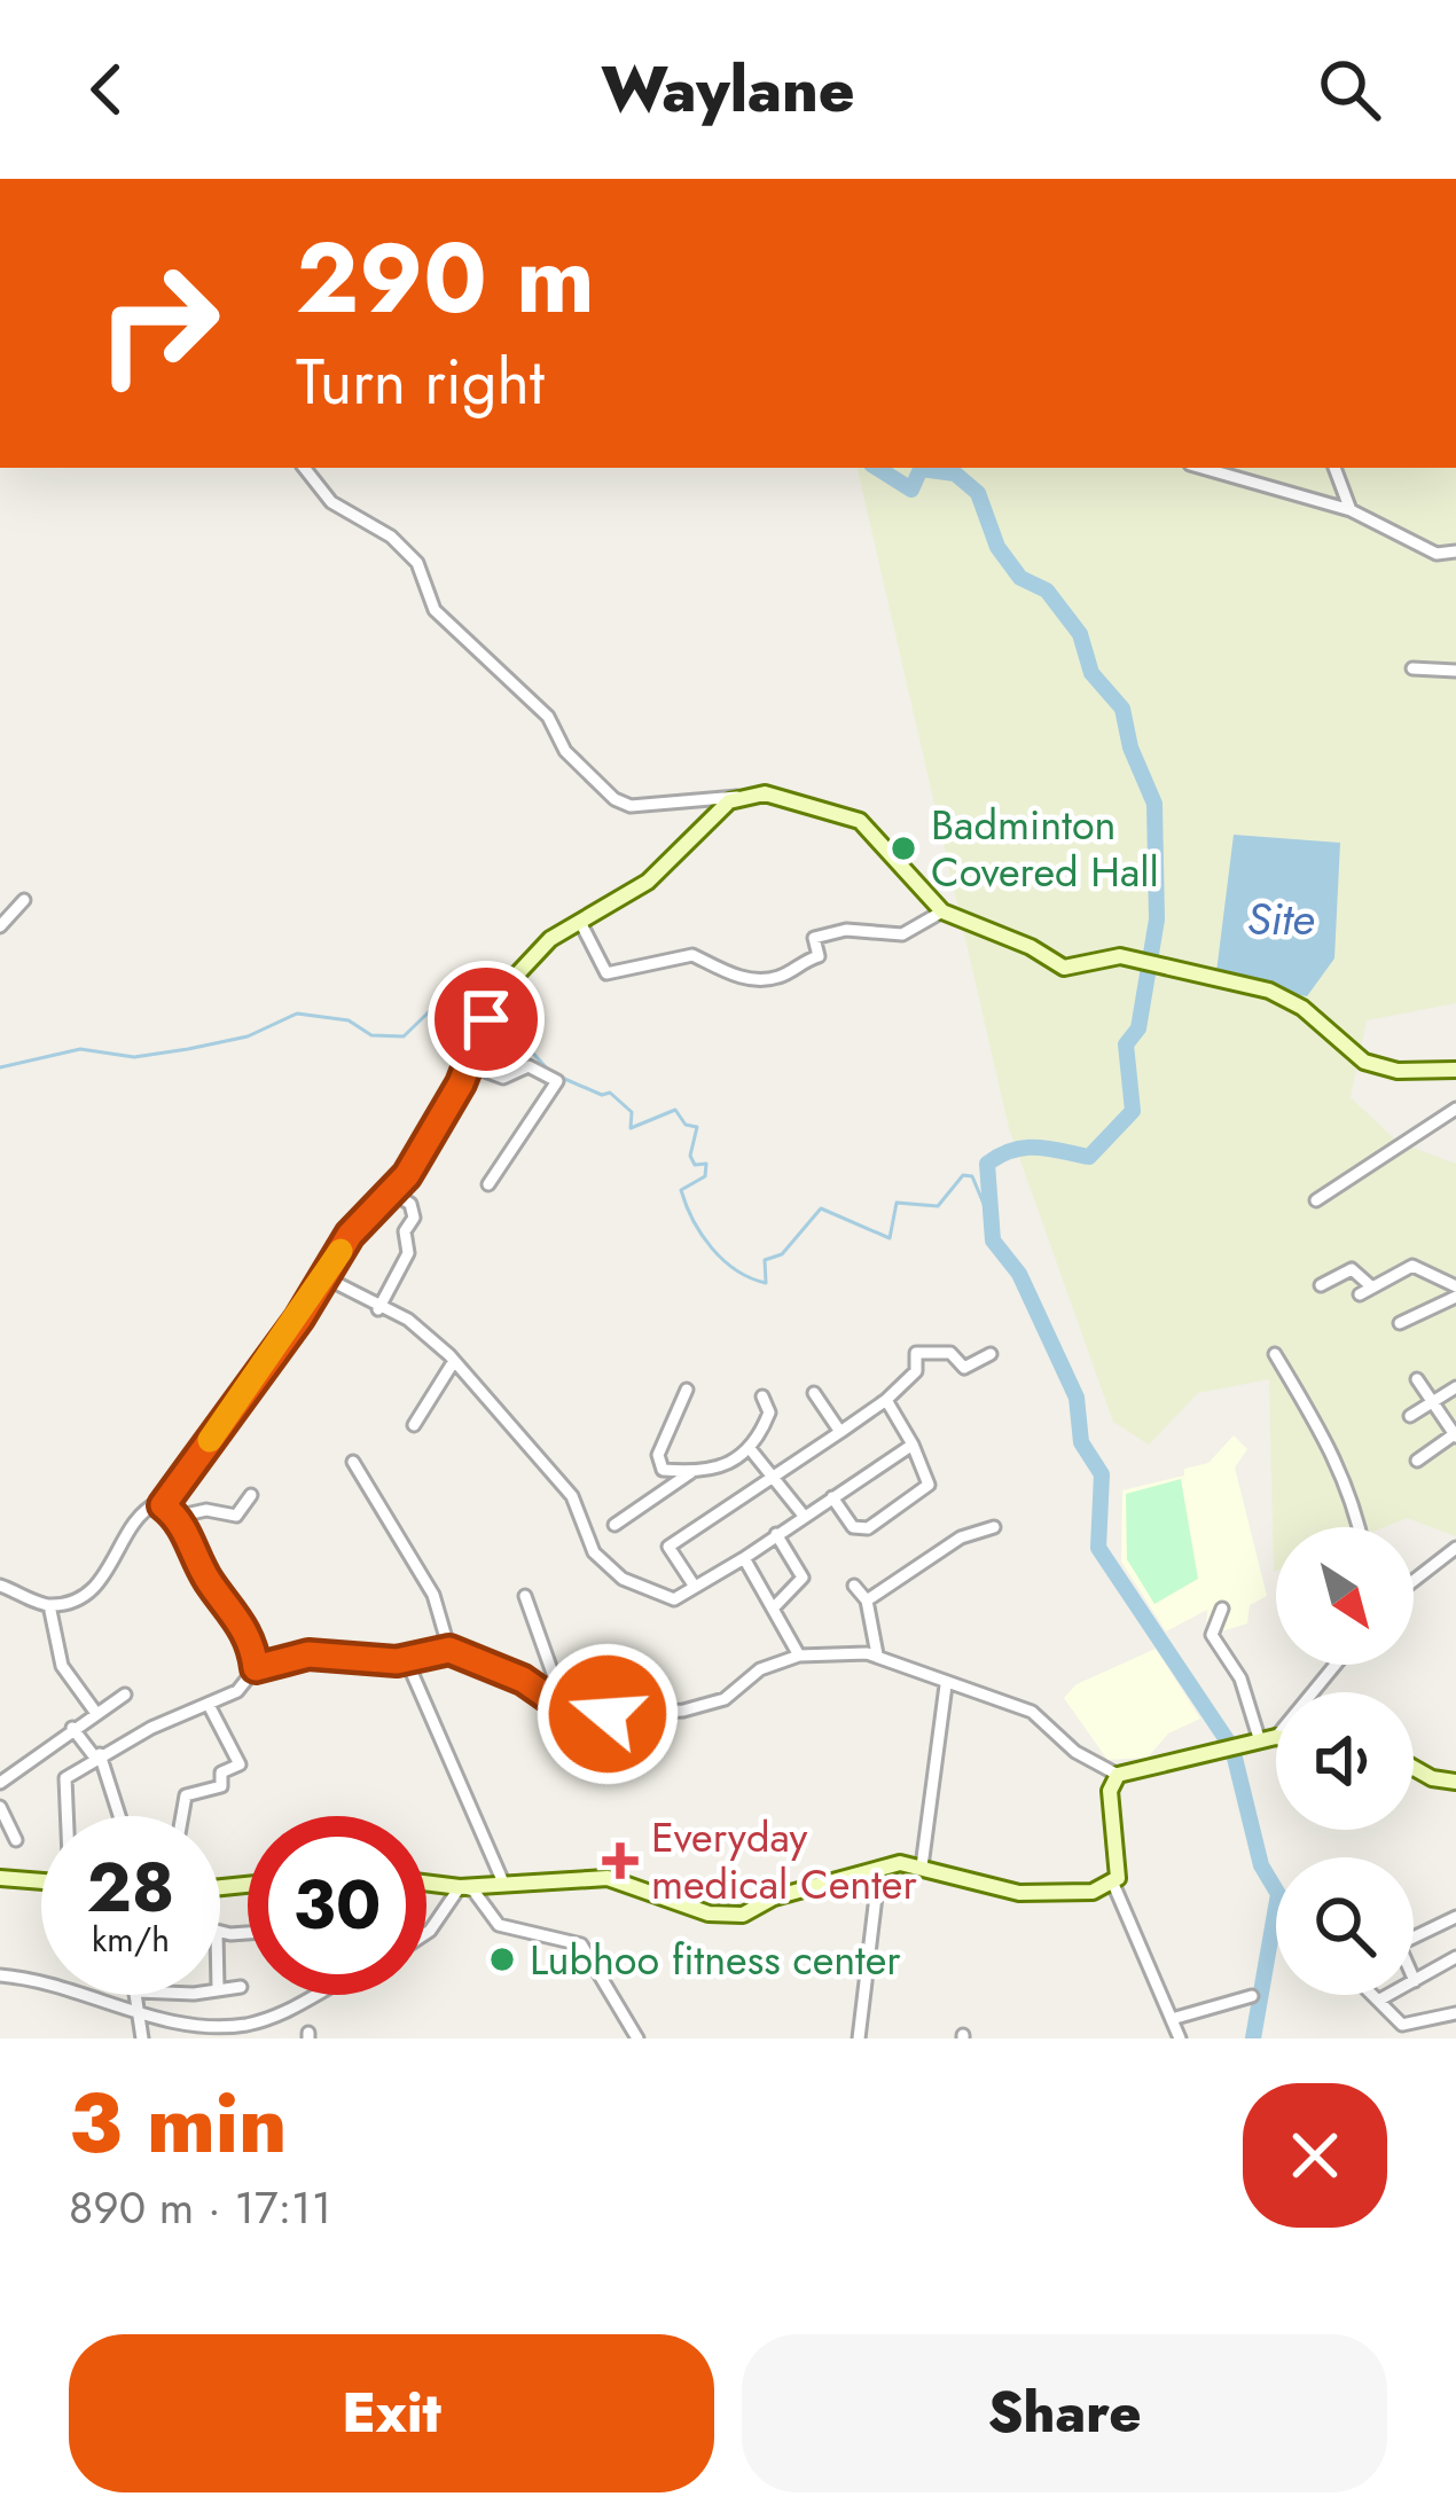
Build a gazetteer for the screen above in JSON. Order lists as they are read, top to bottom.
{
  "water": ["Site"],
  "places": {
    "other": ["Badminton Covered Hall", "Lubhoo fitness center"],
    "health": ["Everyday medical Center"]
  },
  "north": "bottom right",
  "page": {
    "header": "Waylane",
    "turn": ["290 m", "Turn right"],
    "speed": "28 km/h",
    "limit": "30",
    "heading": ["3 min", "890 m · 17:11"],
    "buttons": ["Exit", "Share"]
  }
}
